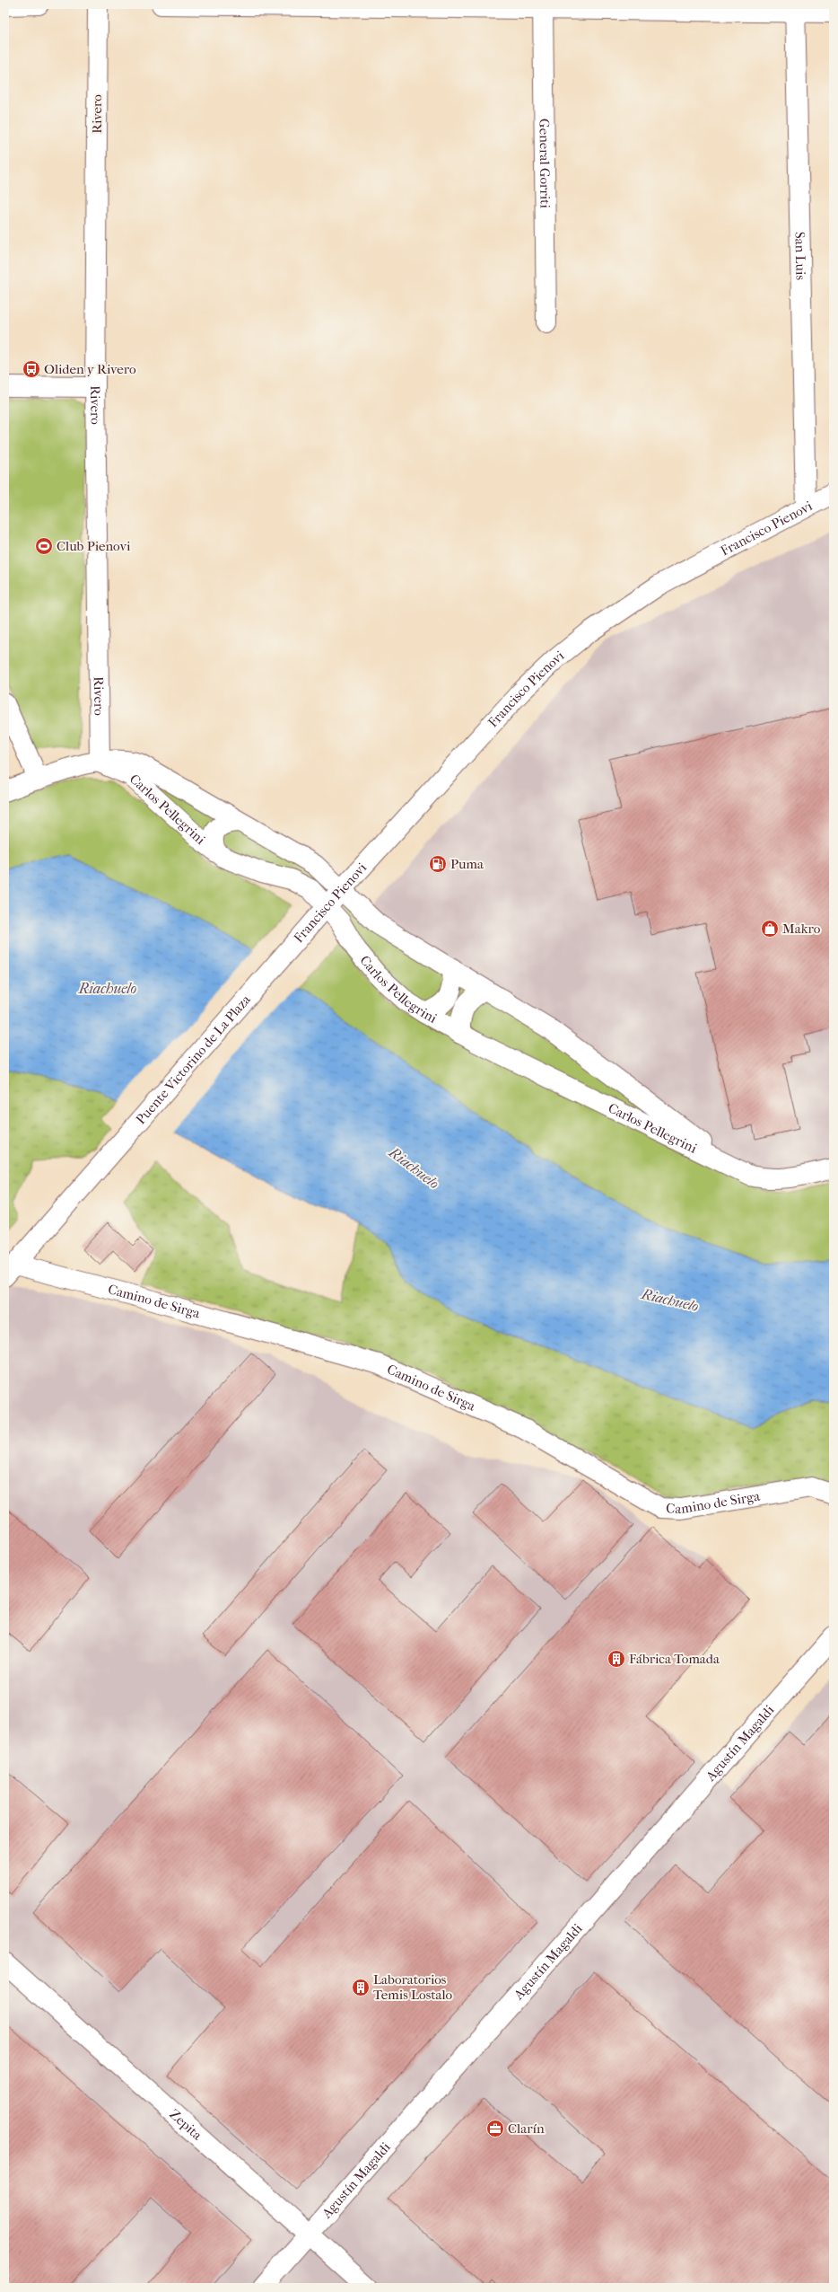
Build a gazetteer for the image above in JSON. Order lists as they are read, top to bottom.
{
  "streets": {
    "street": [
      "Rivero",
      "General Gorriti",
      "San Luis",
      "Francisco Pienovi",
      "Carlos Pellegrini",
      "Puente Victorino de La Plaza",
      "Camino de Sirga",
      "Agustín Magaldi",
      "Zepita"
    ]
  },
  "crossings": [
    ["Rivero", "Carlos Pellegrini"],
    ["San Luis", "Francisco Pienovi"],
    ["Francisco Pienovi", "Carlos Pellegrini"],
    ["Francisco Pienovi", "Puente Victorino de La Plaza"],
    ["Puente Victorino de La Plaza", "Camino de Sirga"],
    ["Agustín Magaldi", "Zepita"]
  ],
  "water": ["Riachuelo"],
  "places": {
    "bus stop": ["Oliden y Rivero"],
    "sports": ["Club Pienovi"],
    "fuel station": ["Puma"],
    "shop": ["Makro"],
    "building": ["Fábrica Tomada", "Laboratorios Temis Lostalo"],
    "office": ["Clarín"]
  }
}
